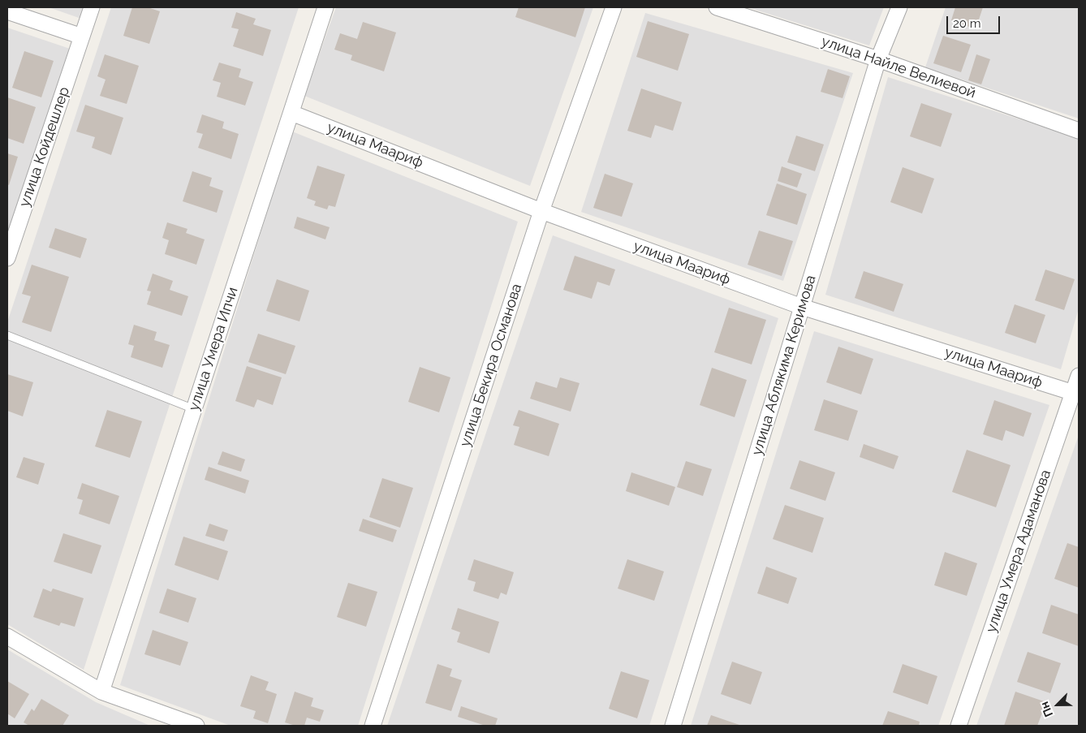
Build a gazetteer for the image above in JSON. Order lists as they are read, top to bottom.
{
  "streets": {
    "street": [
      "улица Найле Велиевой",
      "улица Маариф",
      "улица Койдешлер",
      "улица Умера Ипчи",
      "улица Бекира Османова",
      "улица Аблякима Керимова",
      "улица Умера Адаманова"
    ]
  },
  "crossings": [
    ["улица Найле Велиевой", "улица Аблякима Керимова"],
    ["улица Маариф", "улица Умера Ипчи"],
    ["улица Маариф", "улица Бекира Османова"],
    ["улица Маариф", "улица Аблякима Керимова"],
    ["улица Маариф", "улица Умера Адаманова"]
  ],
  "scale_bar": "20 m",
  "north": "bottom left"
}
